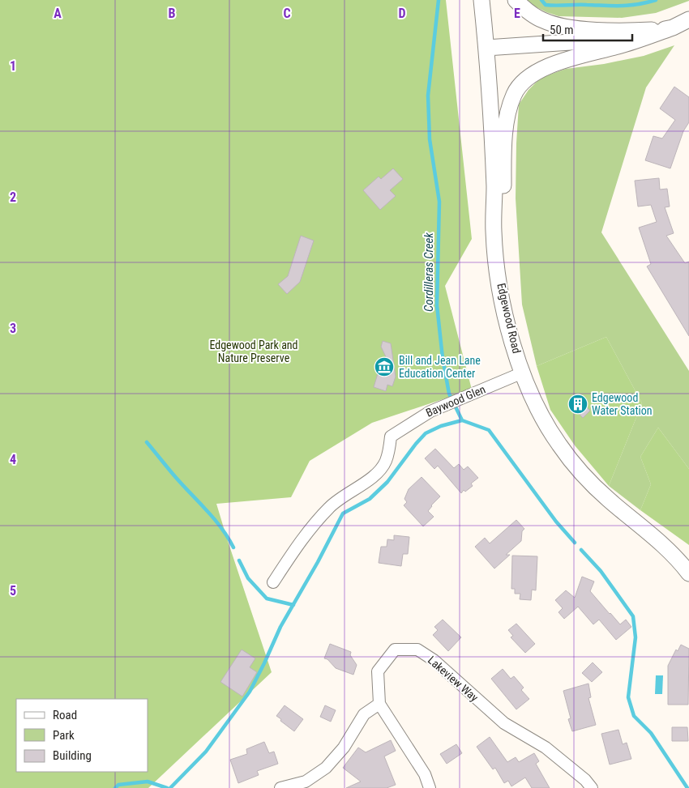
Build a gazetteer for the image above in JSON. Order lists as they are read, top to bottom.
{
  "streets": {
    "main road": ["Edgewood Road"],
    "street": ["Baywood Glen", "Lakeview Way"]
  },
  "crossings": [
    ["Edgewood Road", "Baywood Glen"]
  ],
  "water": ["Cordilleras Creek"],
  "parks": ["Edgewood Park and Nature Preserve"],
  "places": {
    "museum": ["Bill and Jean Lane Education Center"],
    "building": ["Edgewood Water Station"]
  },
  "legend": ["Road", "Park", "Building"],
  "scale_bar": "50 m",
  "grid": {
    "columns": [
      "A",
      "B",
      "C",
      "D",
      "E"
    ],
    "rows": [
      "1",
      "2",
      "3",
      "4",
      "5"
    ]
  }
}
